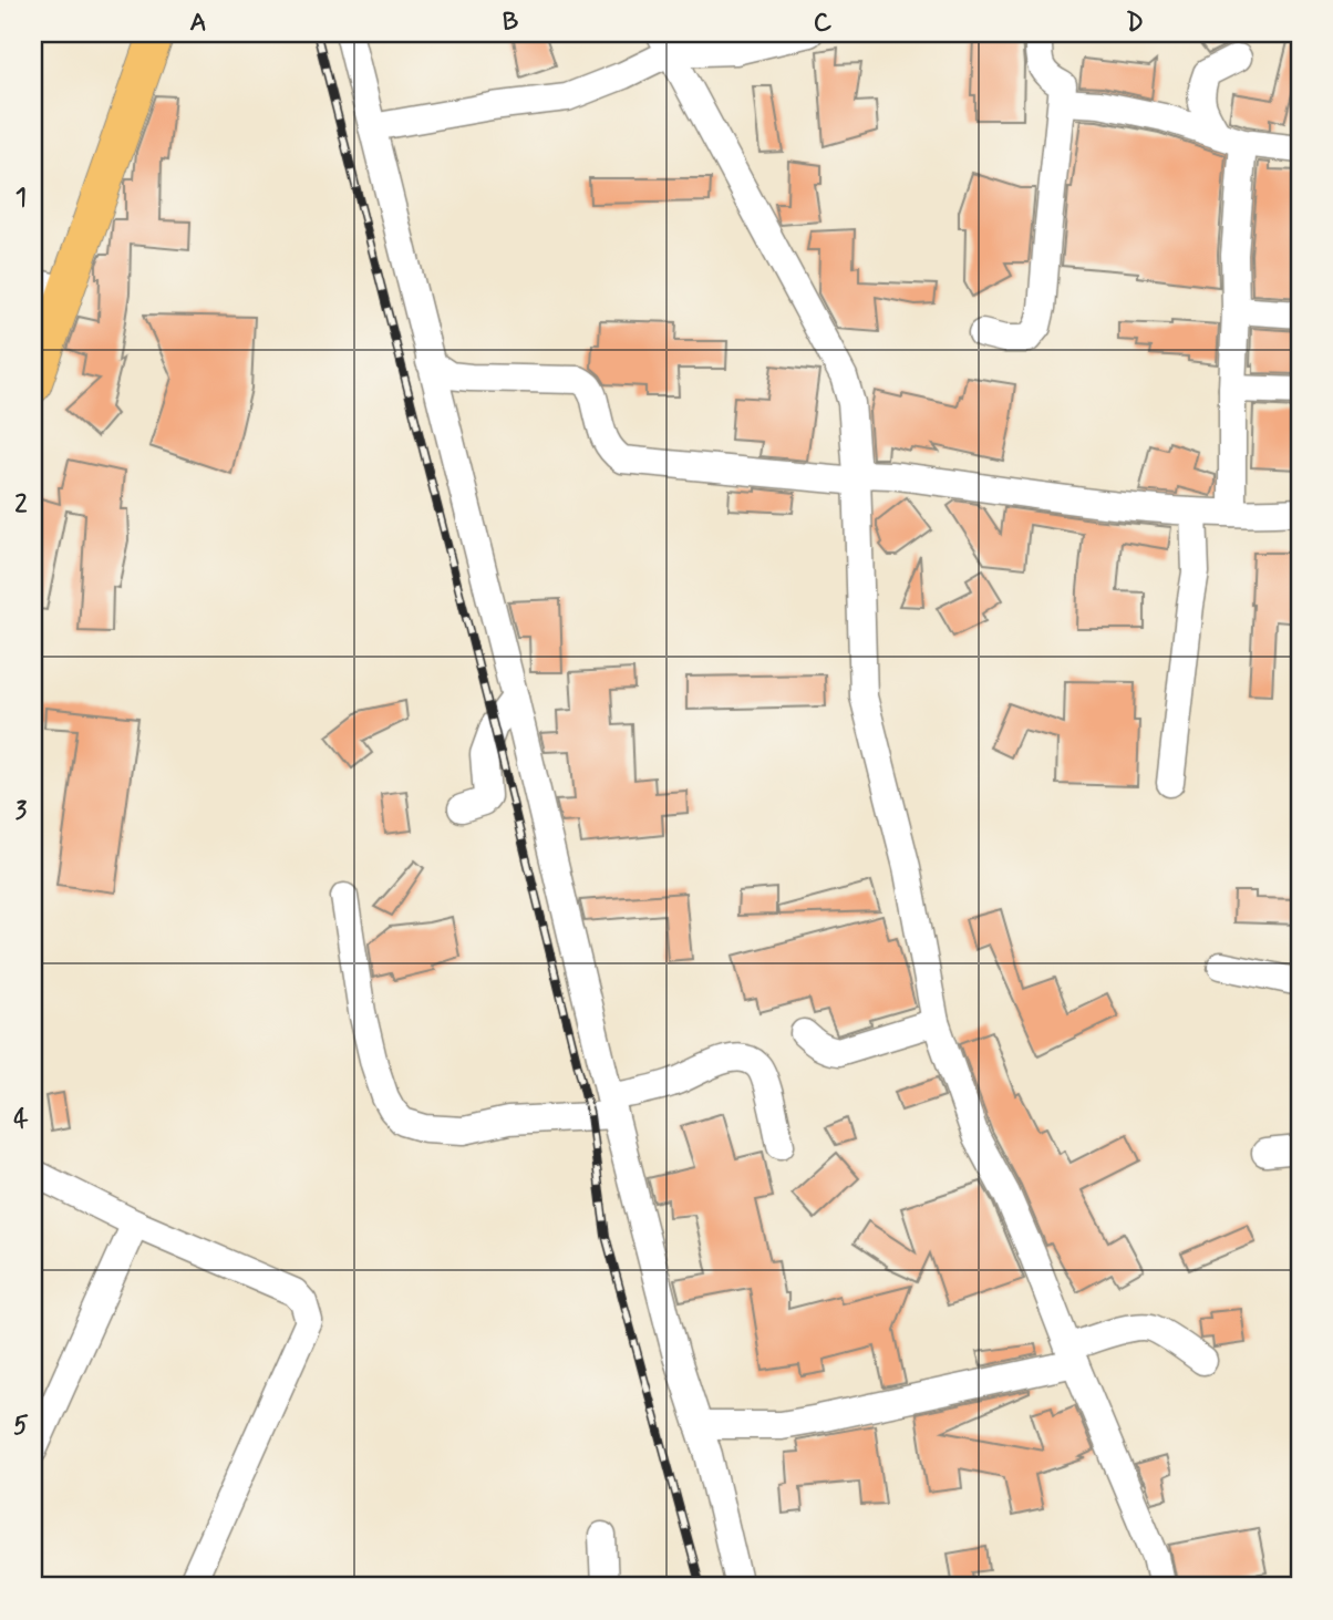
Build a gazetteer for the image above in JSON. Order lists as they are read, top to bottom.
{
  "grid": {
    "columns": [
      "A",
      "B",
      "C",
      "D"
    ],
    "rows": [
      "1",
      "2",
      "3",
      "4",
      "5"
    ]
  }
}
